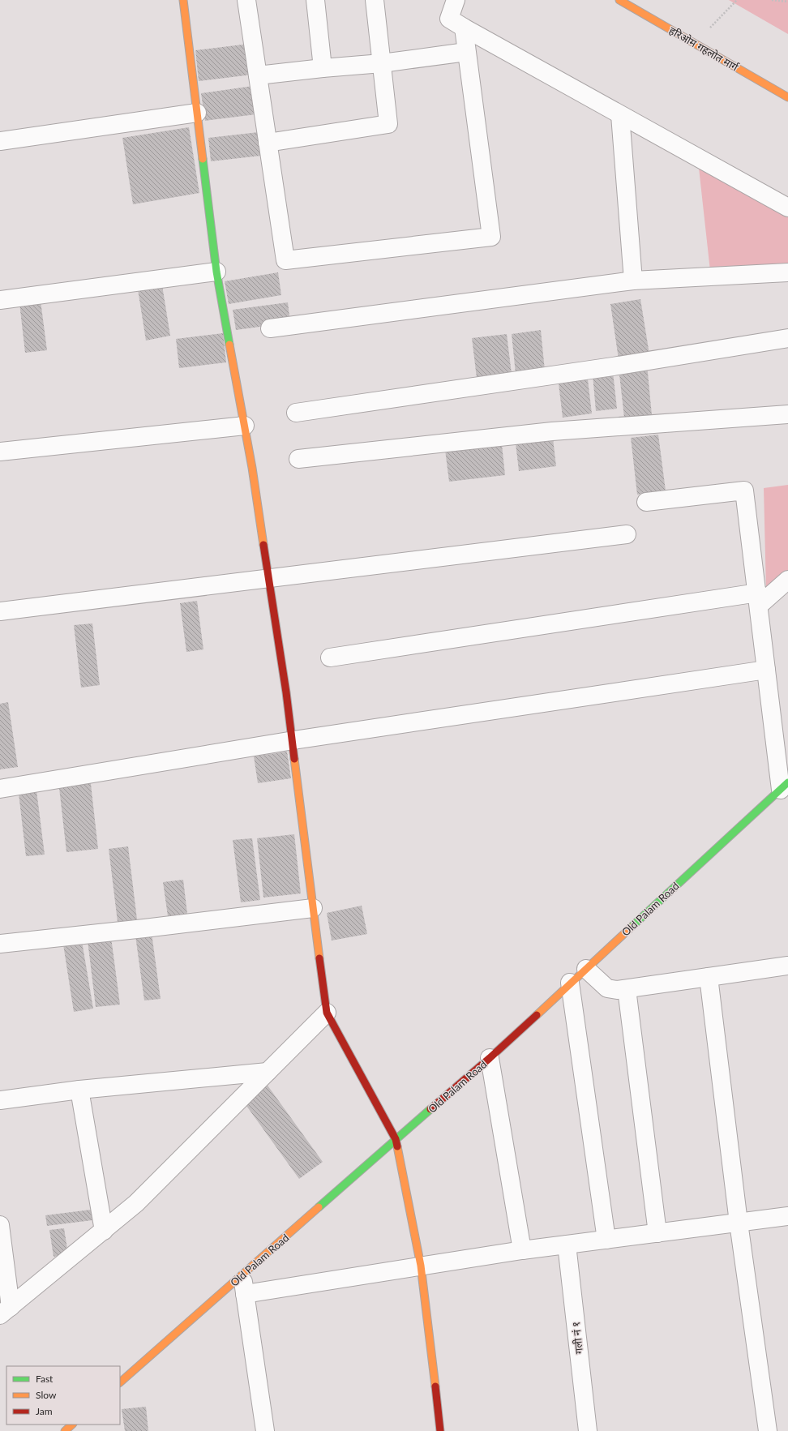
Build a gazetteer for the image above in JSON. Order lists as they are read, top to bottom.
{
  "streets": {
    "street": ["हरिओम गहलोत मार्ग", "Old Palam Road", "गली नं १"]
  },
  "legend": ["Fast", "Slow", "Jam"]
}
